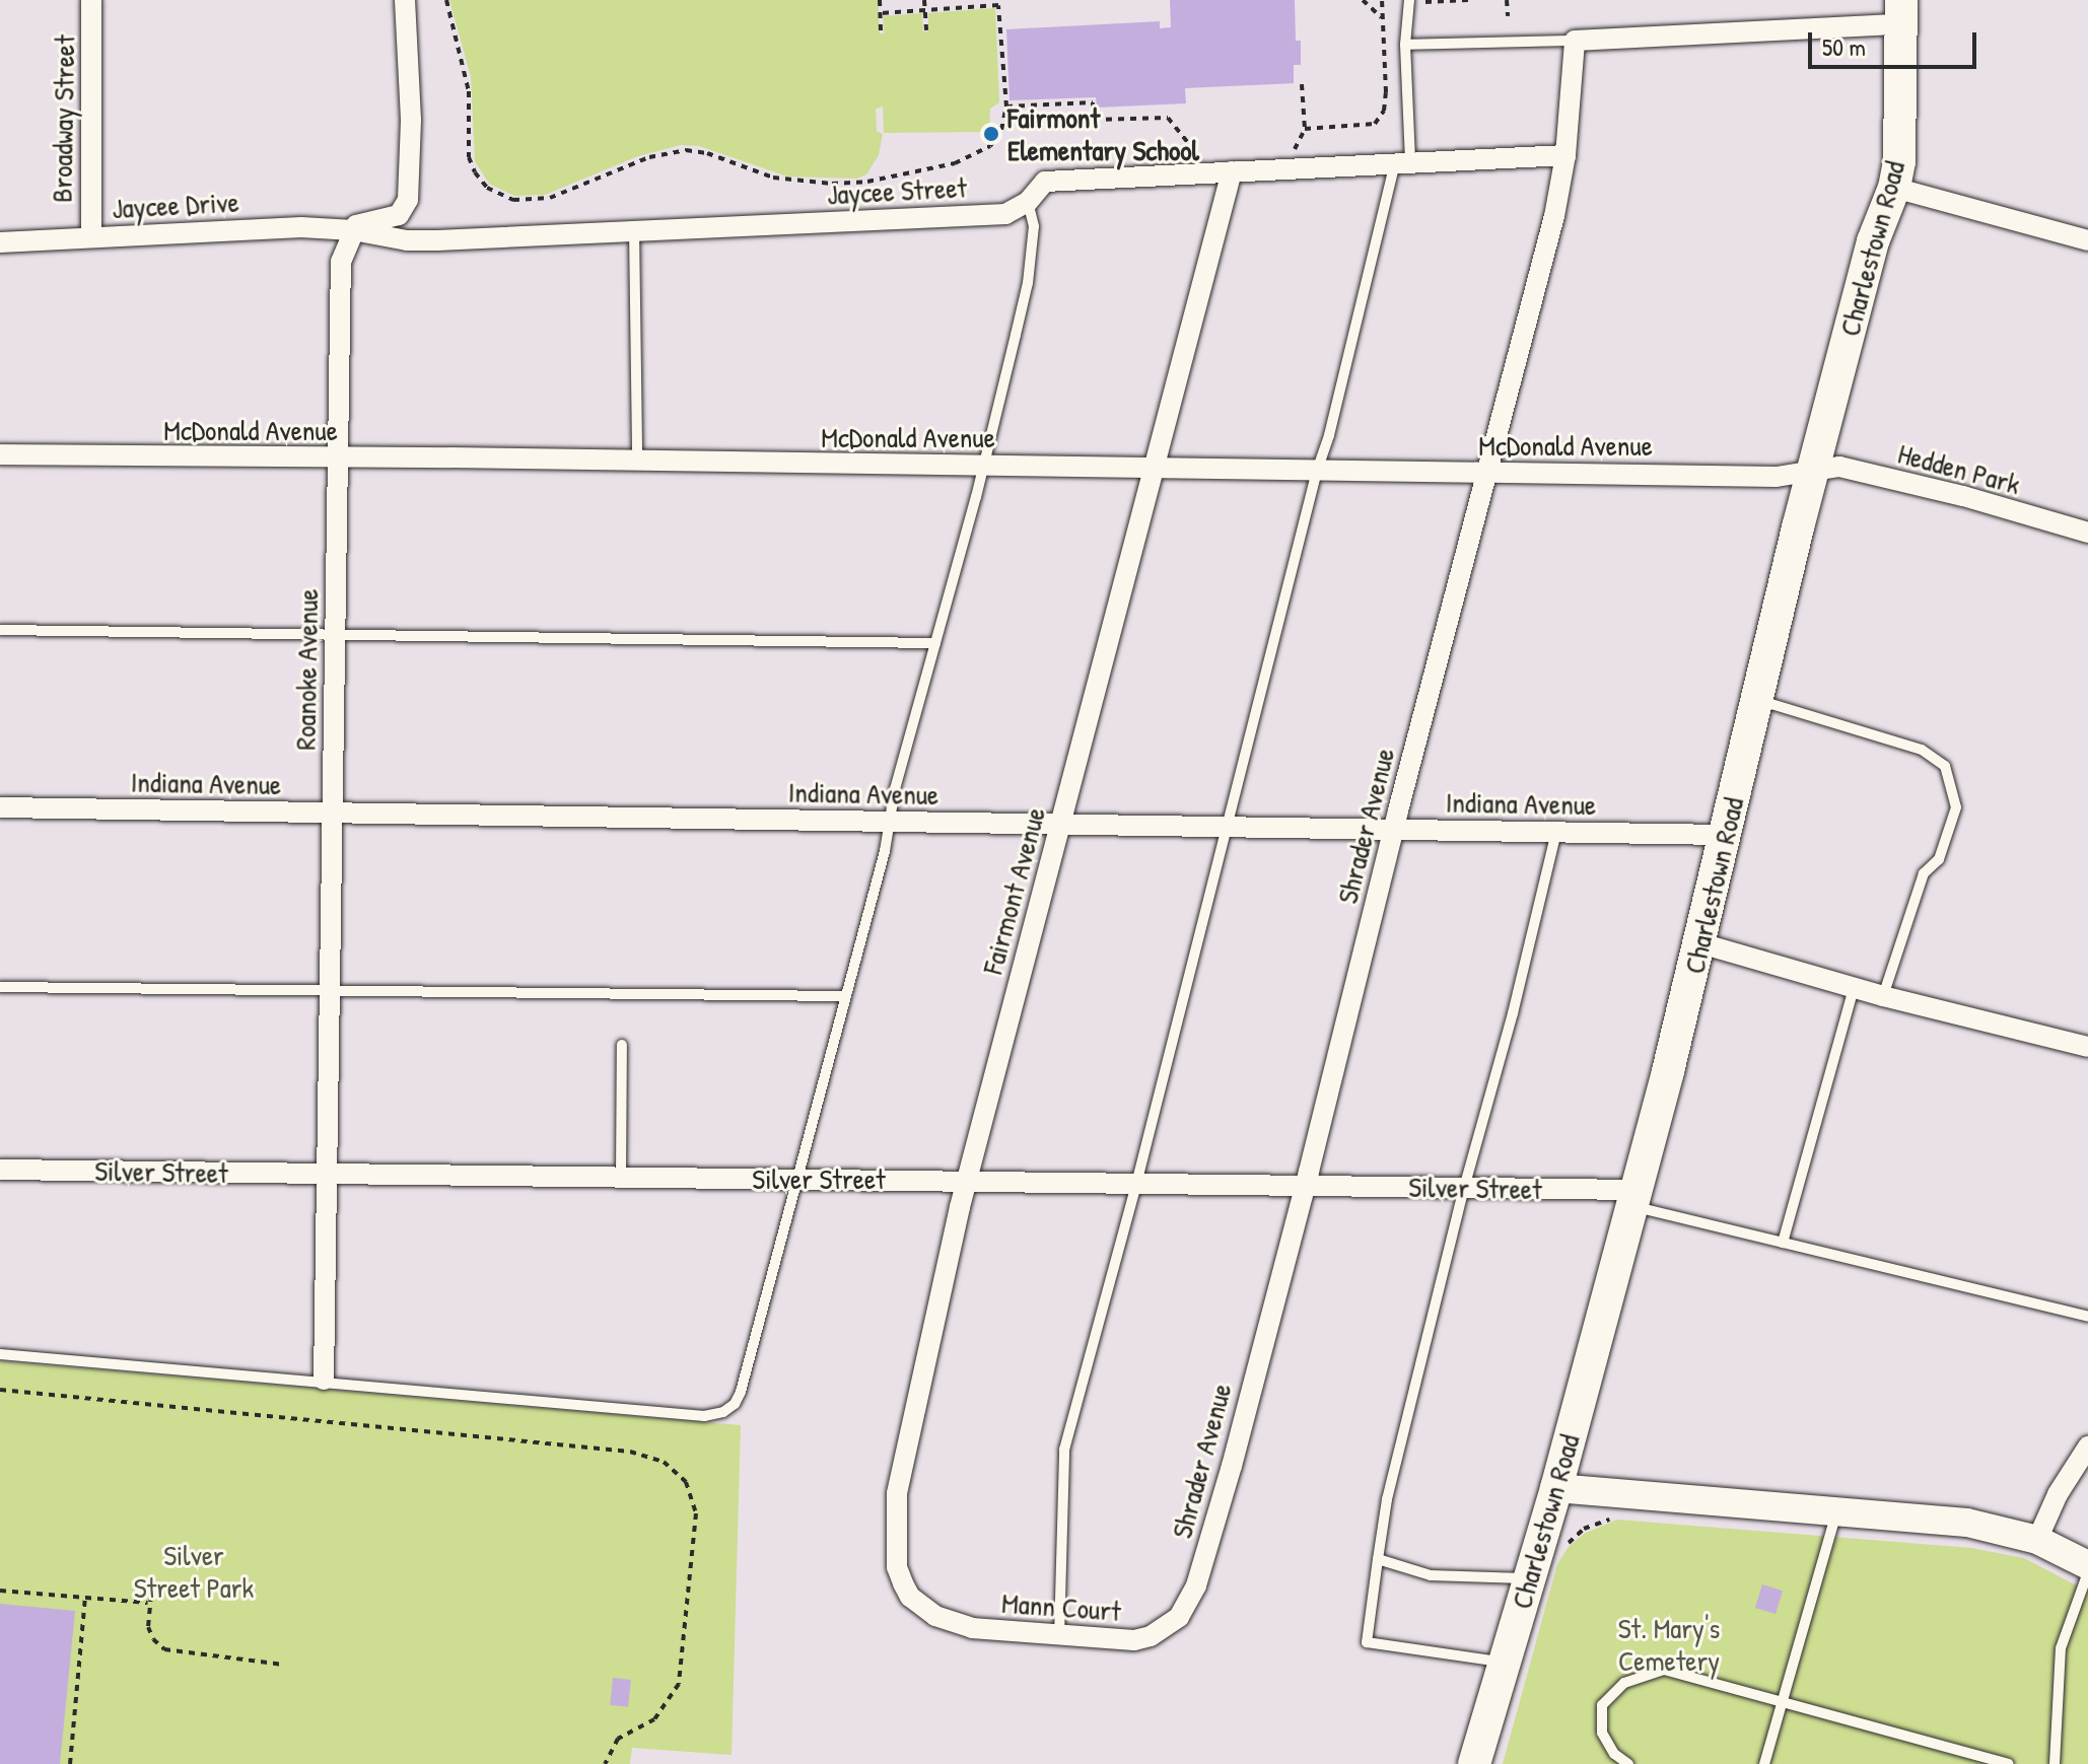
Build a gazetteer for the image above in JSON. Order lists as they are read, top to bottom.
{
  "streets": {
    "main road": ["Charlestown Road"],
    "street": [
      "Broadway Street",
      "Jaycee Street",
      "Jaycee Drive",
      "McDonald Avenue",
      "Hedden Park",
      "Roanoke Avenue",
      "Indiana Avenue",
      "Shrader Avenue",
      "Fairmont Avenue",
      "Silver Street",
      "Mann Court"
    ]
  },
  "crossings": [
    ["Broadway Street", "Jaycee Drive"],
    ["Jaycee Street", "Jaycee Drive"],
    ["Jaycee Street", "Roanoke Avenue"],
    ["Jaycee Street", "Shrader Avenue"],
    ["Jaycee Street", "Fairmont Avenue"],
    ["Jaycee Drive", "Roanoke Avenue"],
    ["Charlestown Road", "McDonald Avenue"],
    ["Charlestown Road", "Hedden Park"],
    ["Charlestown Road", "Indiana Avenue"],
    ["Charlestown Road", "Silver Street"],
    ["McDonald Avenue", "Hedden Park"],
    ["McDonald Avenue", "Roanoke Avenue"],
    ["McDonald Avenue", "Shrader Avenue"],
    ["McDonald Avenue", "Fairmont Avenue"],
    ["Roanoke Avenue", "Indiana Avenue"],
    ["Roanoke Avenue", "Silver Street"],
    ["Indiana Avenue", "Shrader Avenue"],
    ["Indiana Avenue", "Fairmont Avenue"],
    ["Shrader Avenue", "Silver Street"],
    ["Shrader Avenue", "Mann Court"],
    ["Fairmont Avenue", "Silver Street"],
    ["Fairmont Avenue", "Mann Court"]
  ],
  "parks": ["Silver Street Park", "St. Mary's Cemetery"],
  "places": ["Fairmont Elementary School"],
  "scale_bar": "50 m"
}
